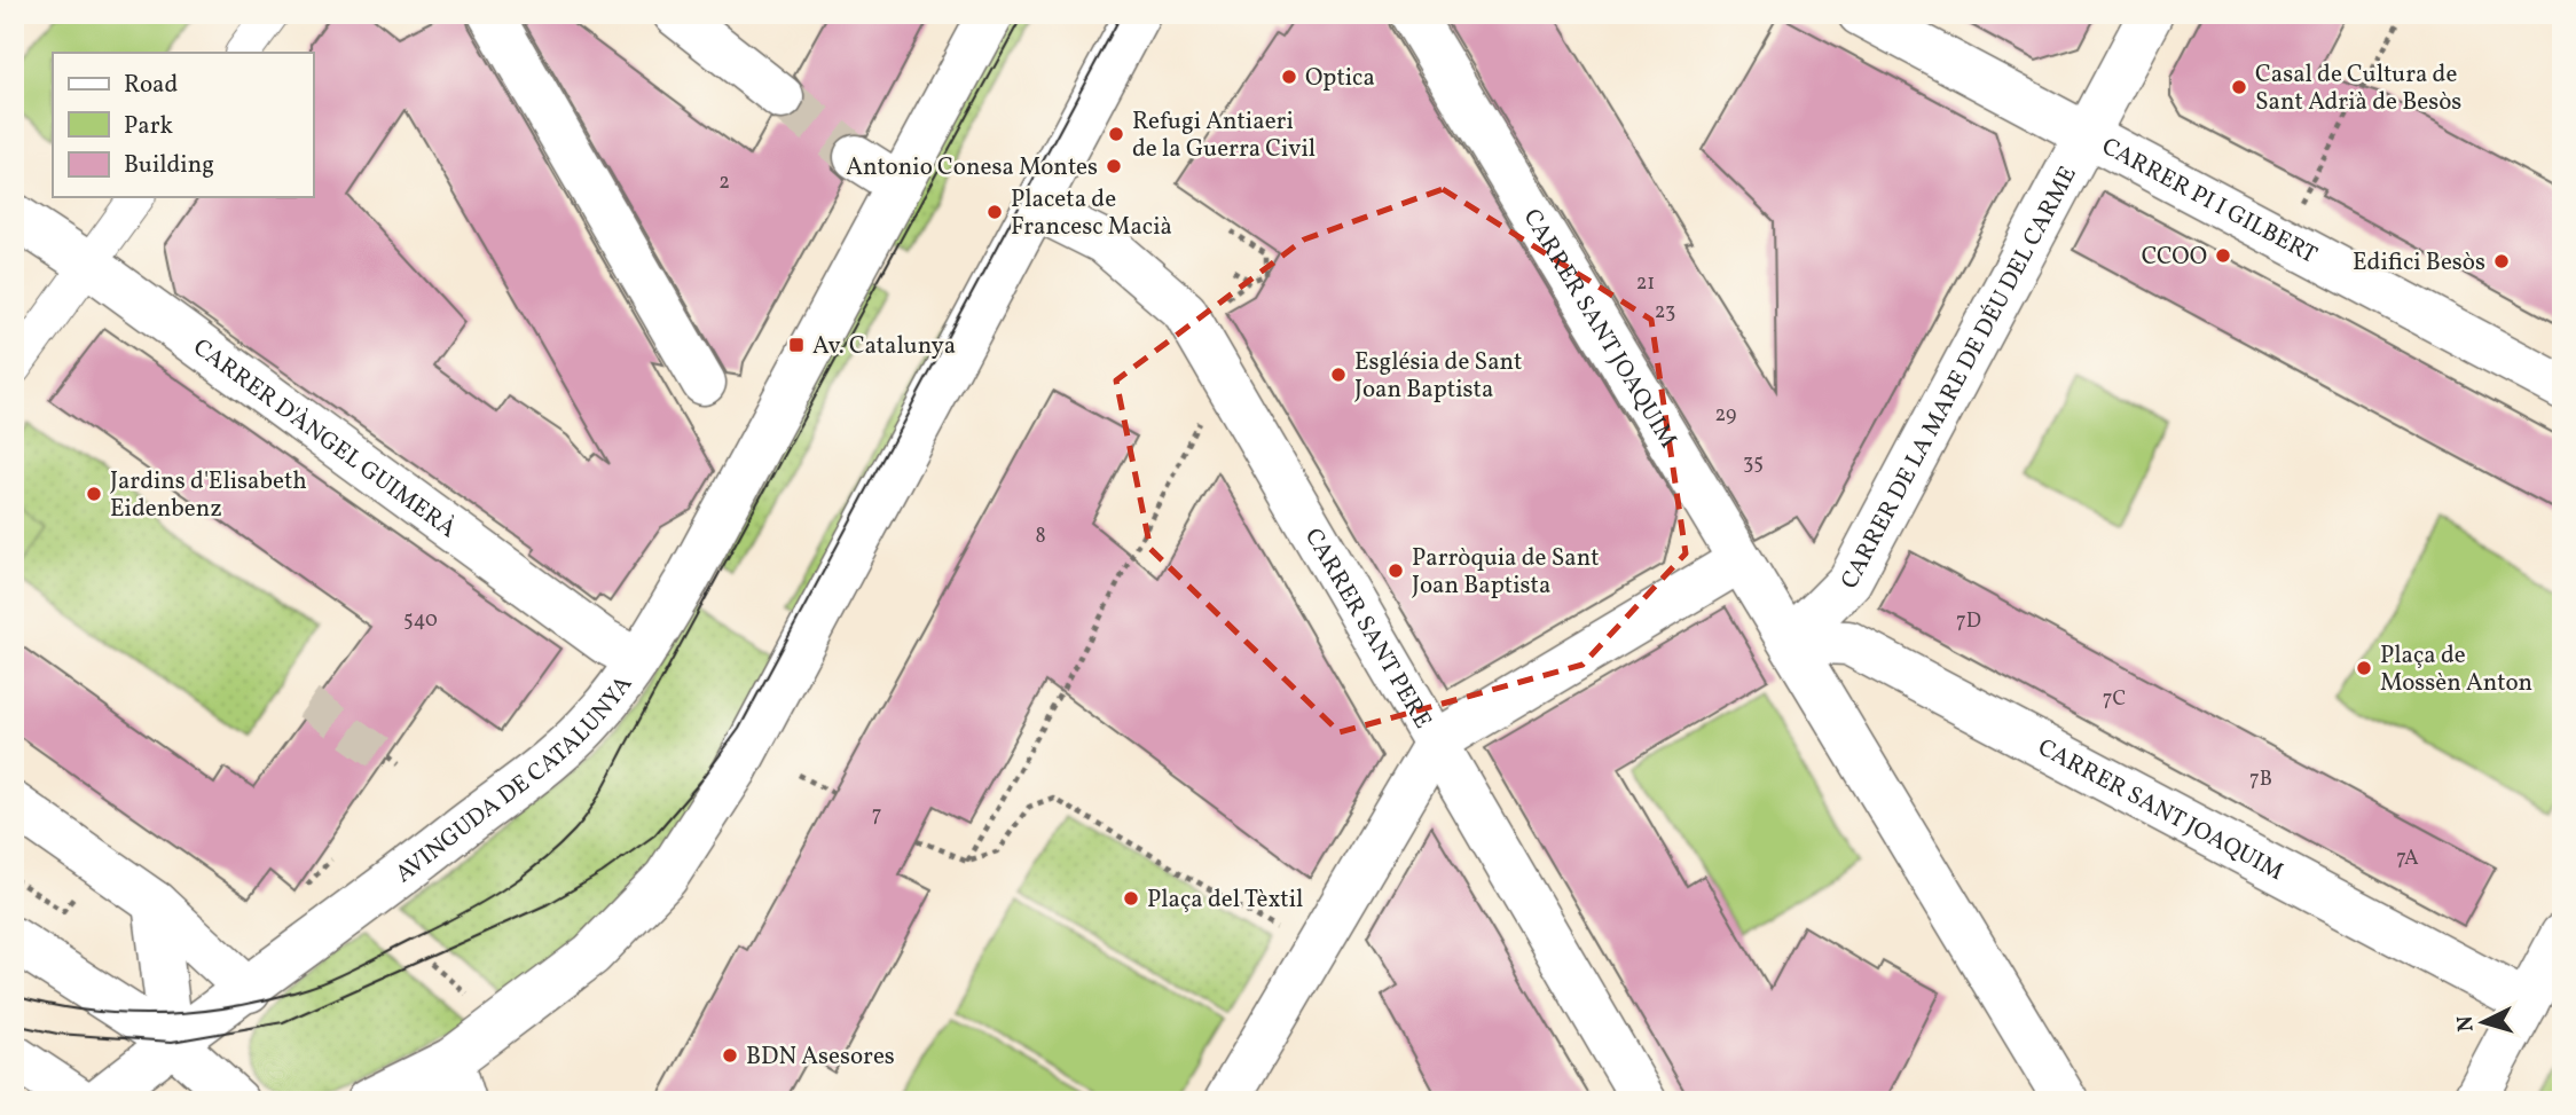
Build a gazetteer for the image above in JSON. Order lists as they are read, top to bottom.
{
  "streets": {
    "main road": [
      "CARRER PI I GILBERT",
      "CARRER SANT JOAQUIM",
      "CARRER DE LA MARE DE DÉU DEL CARME",
      "CARRER D'ÀNGEL GUIMERÀ",
      "CARRER SANT PERE",
      "AVINGUDA DE CATALUNYA"
    ]
  },
  "crossings": [
    ["CARRER PI I GILBERT", "CARRER DE LA MARE DE DÉU DEL CARME"],
    ["CARRER SANT JOAQUIM", "CARRER DE LA MARE DE DÉU DEL CARME"],
    ["CARRER D'ÀNGEL GUIMERÀ", "AVINGUDA DE CATALUNYA"]
  ],
  "places": {
    "other": [
      "Optica",
      "Casal de Cultura de Sant Adrià de Besòs",
      "Refugi Antiaeri de la Guerra Civil",
      "Antonio Conesa Montes",
      "Placeta de Francesc Macià",
      "CCOO",
      "Edifici Besòs",
      "Església de Sant Joan Baptista",
      "Jardins d'Elisabeth Eidenbenz",
      "Parròquia de Sant Joan Baptista",
      "Plaça de Mossèn Anton",
      "Plaça del Tèxtil",
      "BDN Asesores"
    ],
    "transit": ["Av. Catalunya"]
  },
  "house_numbers": [
    "2",
    "21",
    "23",
    "29",
    "35",
    "8",
    "540",
    "7D",
    "7C",
    "7B",
    "7",
    "7A"
  ],
  "legend": ["Road", "Park", "Building"],
  "north": "left"
}
